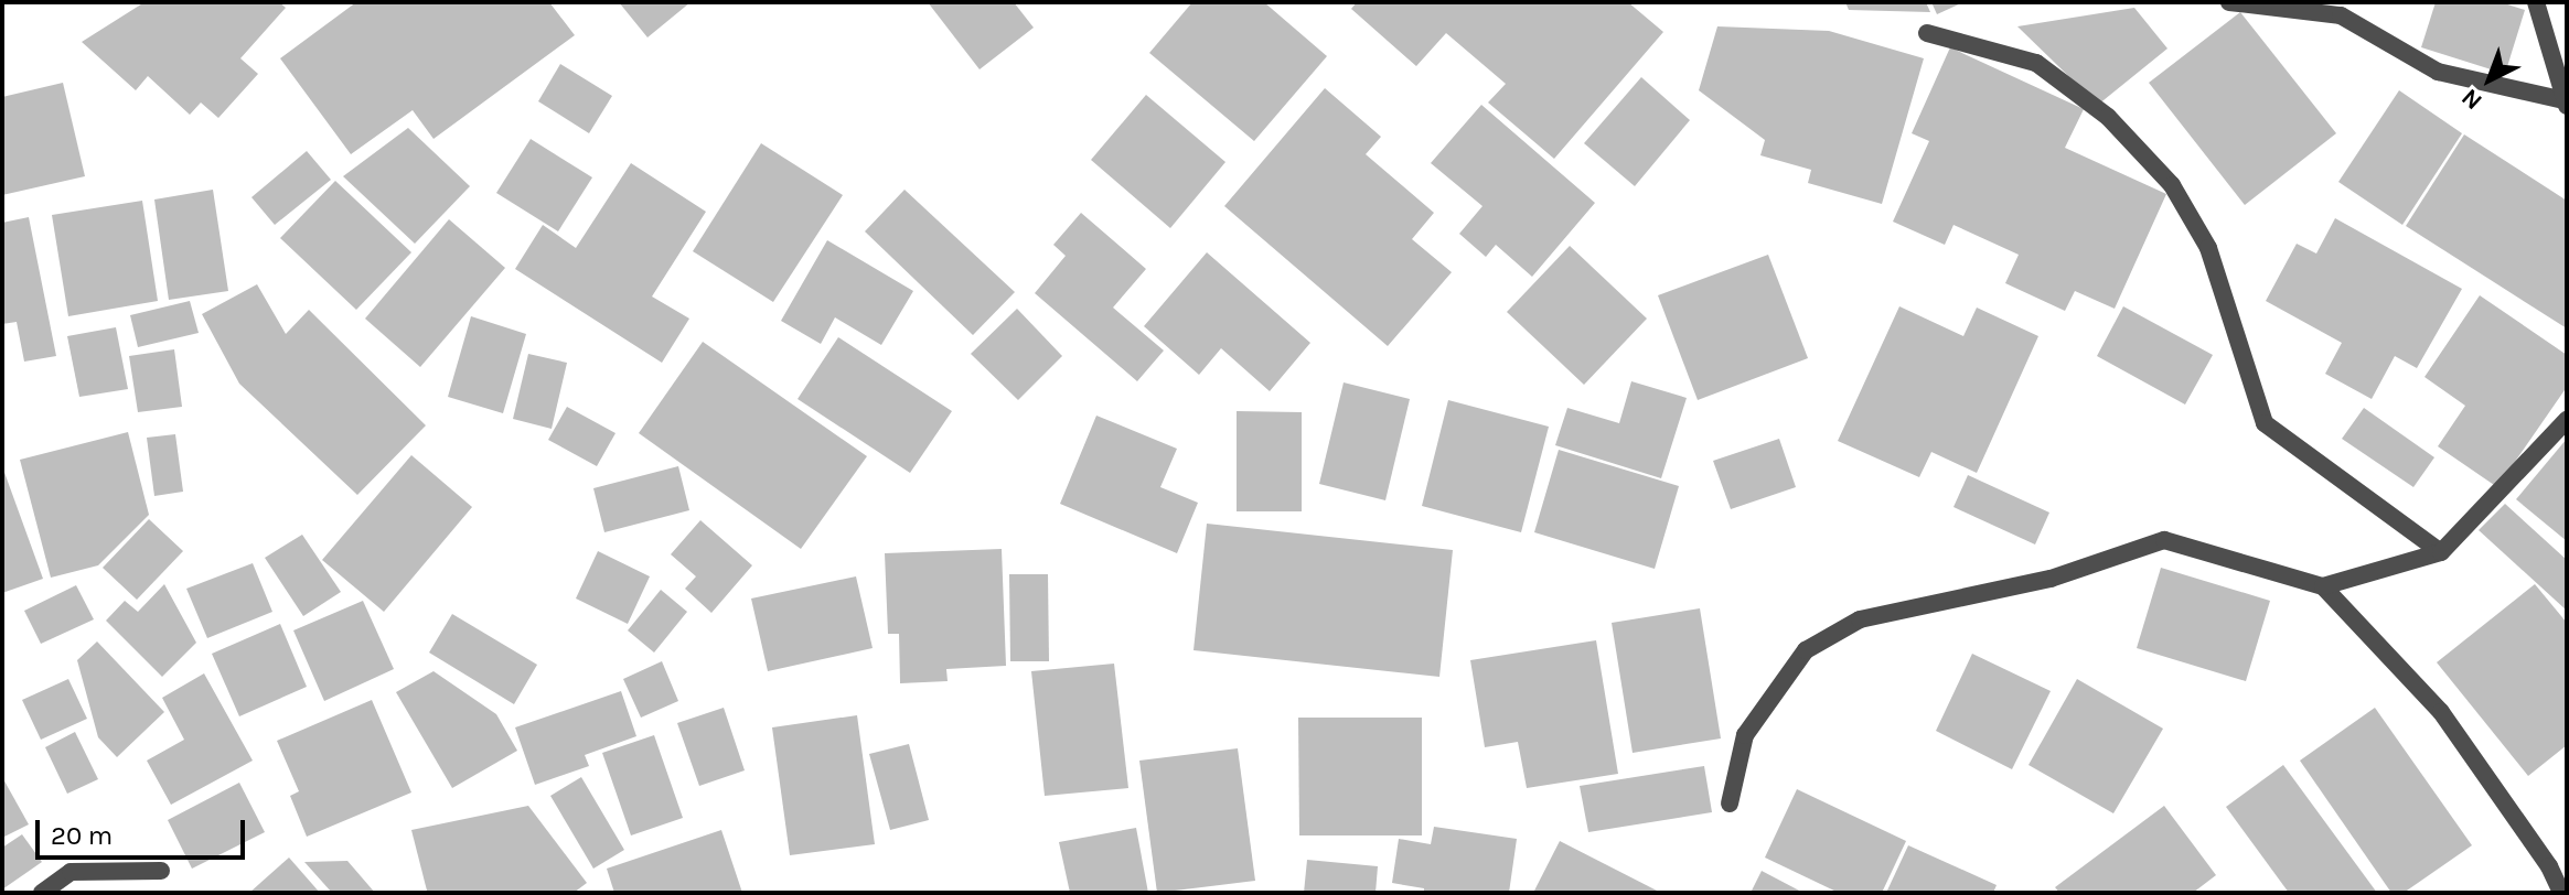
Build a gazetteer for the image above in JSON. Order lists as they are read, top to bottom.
{
  "scale_bar": "20 m",
  "north": "bottom left"
}
